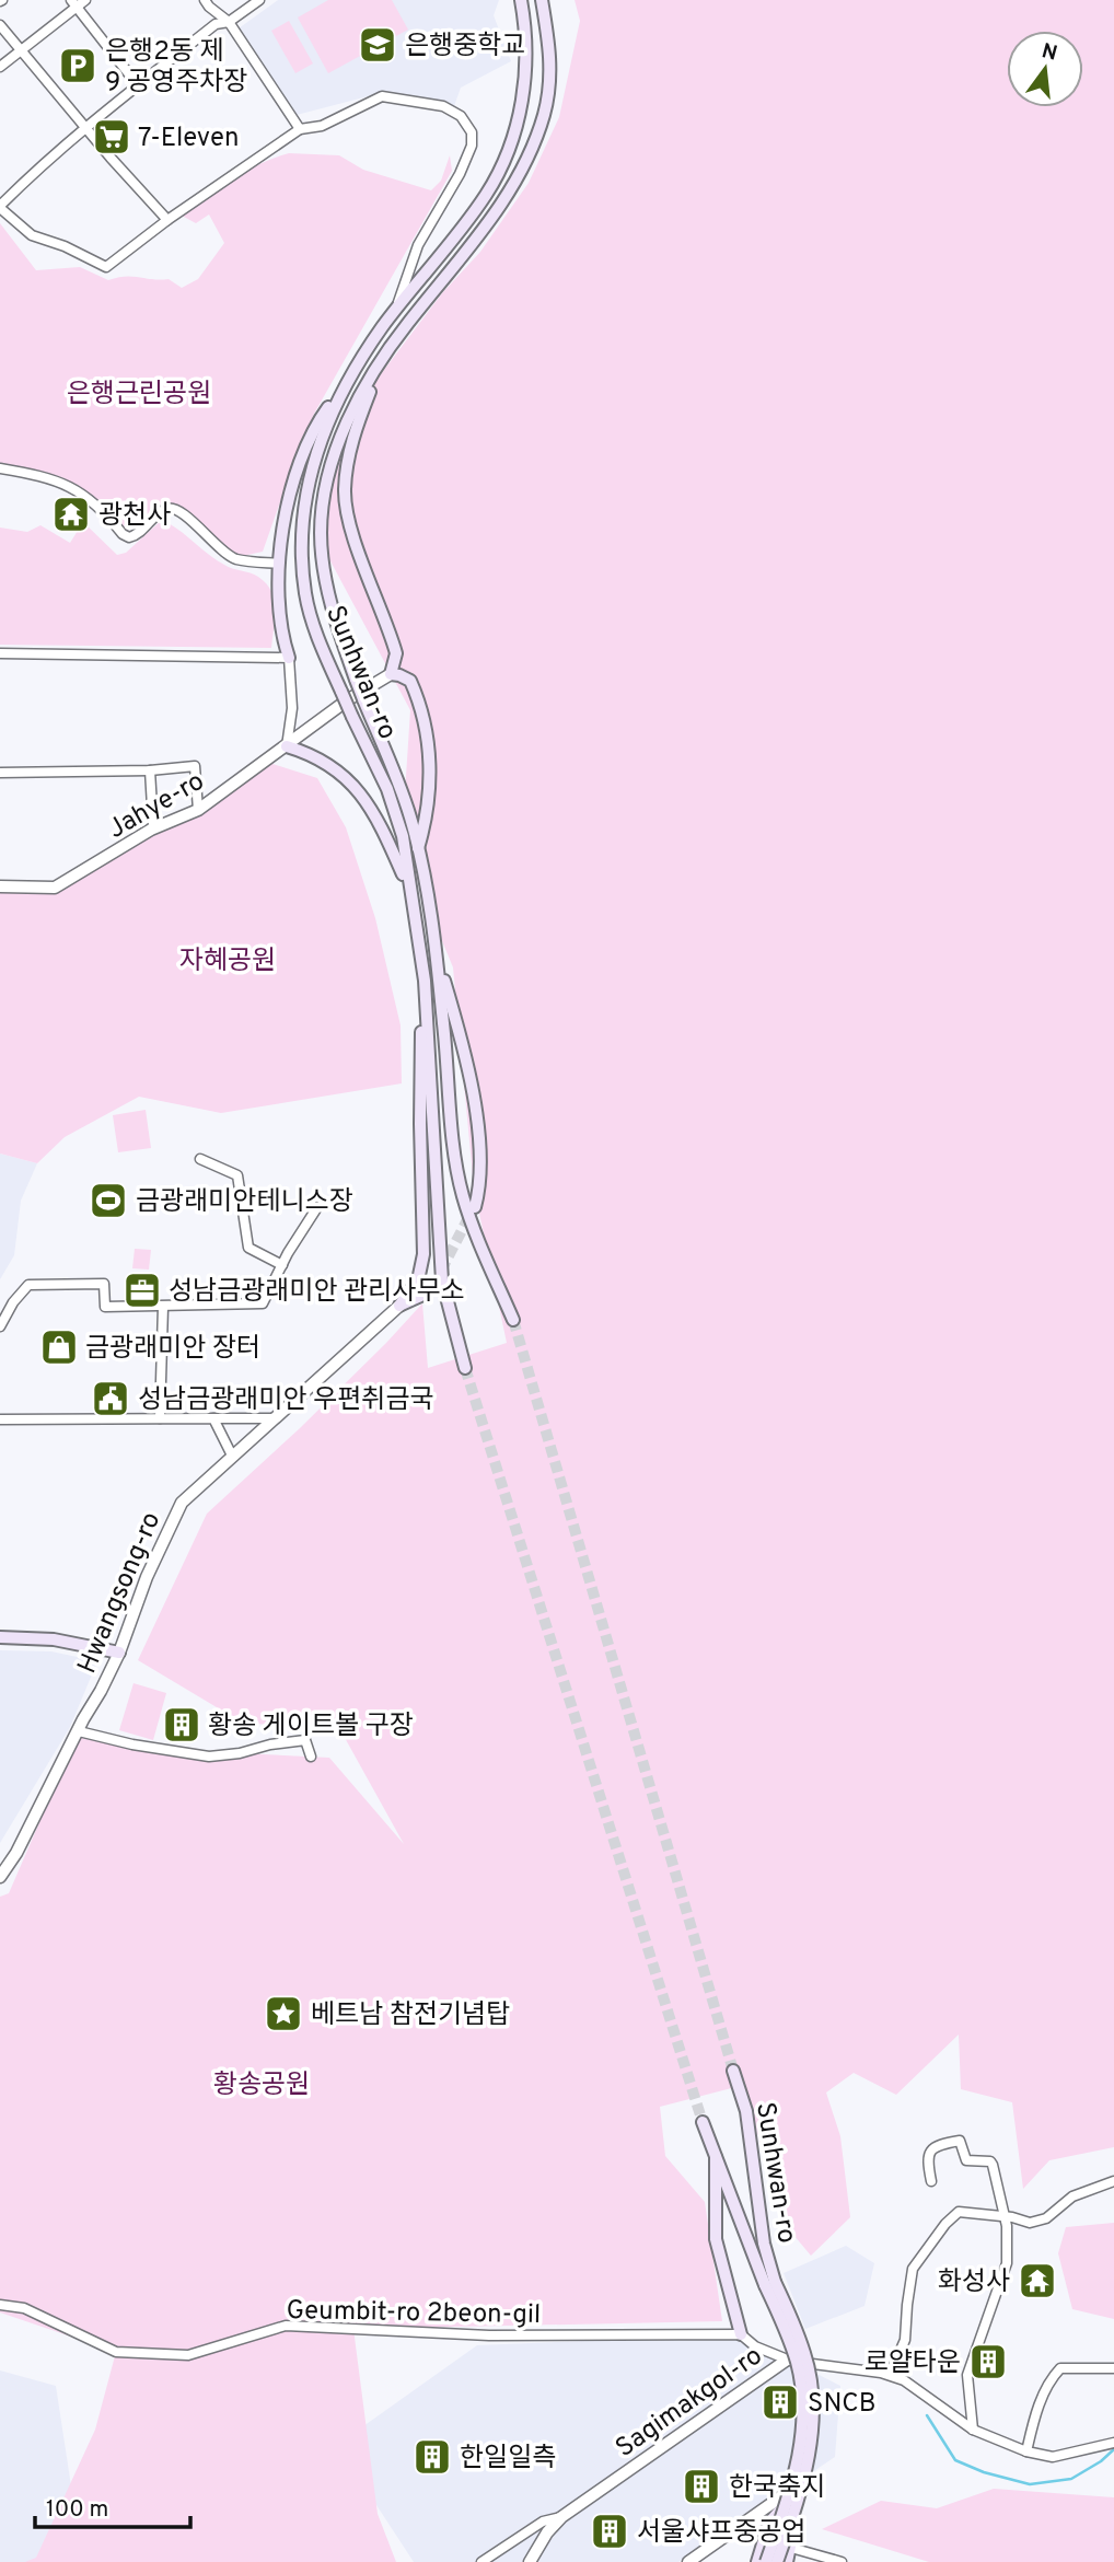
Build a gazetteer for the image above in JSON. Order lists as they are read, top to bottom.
{
  "streets": {
    "main road": ["Sunhwan-ro"],
    "street": [
      "Jahye-ro",
      "Hwangsong-ro",
      "Geumbit-ro 2beon-gil",
      "Sagimakgol-ro"
    ]
  },
  "parks": ["은행근린공원", "자혜공원", "황송공원"],
  "places": {
    "school or university": ["은행중학교"],
    "parking": ["은행2동 제 9 공영주차장"],
    "supermarket": ["7-Eleven"],
    "temple": ["광천사", "화성사"],
    "sports": ["금광래미안테니스장"],
    "office": ["성남금광래미안 관리사무소"],
    "shop": ["금광래미안 장터"],
    "public building": ["성남금광래미안 우편취금국"],
    "building": [
      "황송 게이트볼 구장",
      "로얄타운",
      "SNCB",
      "한일일측",
      "한국축지",
      "서울샤프중공업"
    ],
    "place": ["베트남 참전기념탑"]
  },
  "scale_bar": "100 m",
  "north": "top"
}
